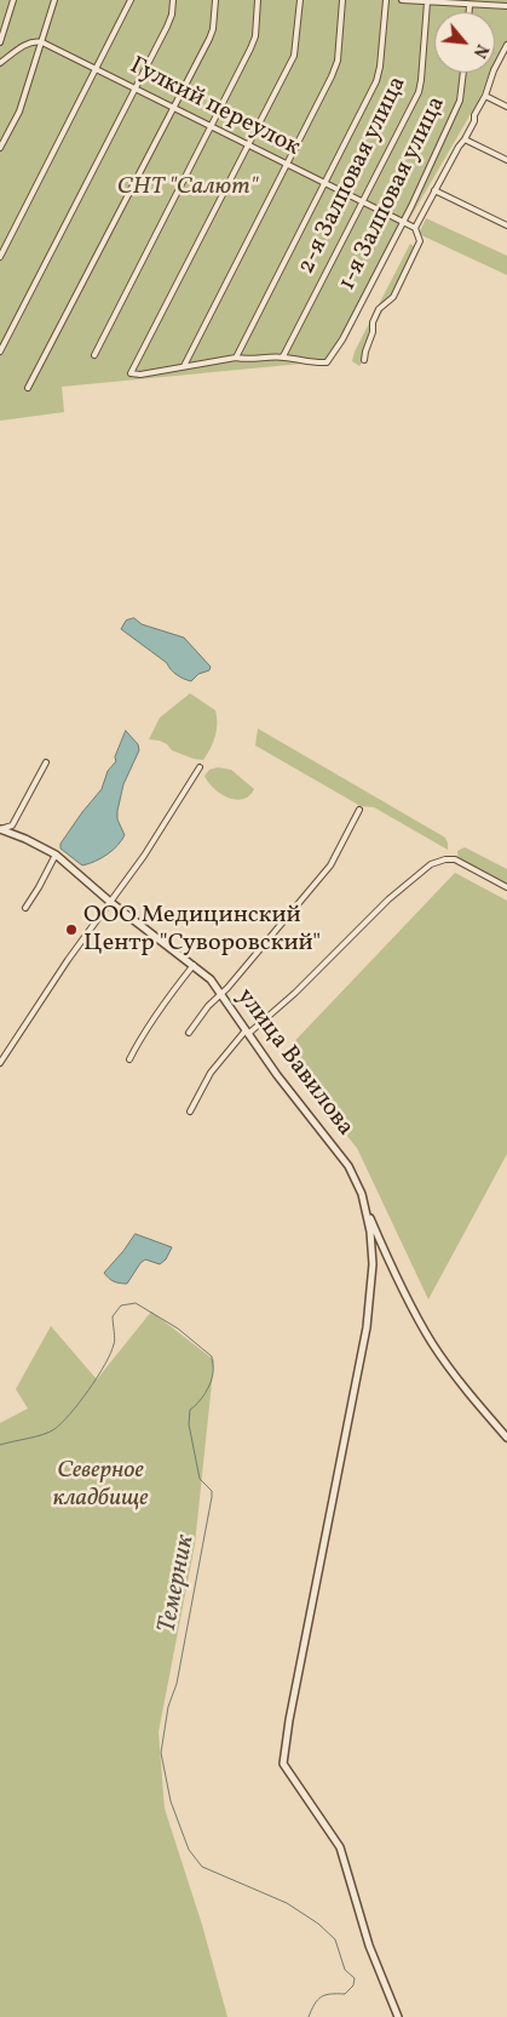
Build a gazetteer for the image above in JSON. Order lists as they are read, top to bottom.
{
  "streets": {
    "street": [
      "Гулкий переулок",
      "2-я Залповая улица",
      "1-я Залповая улица",
      "улица Вавилова"
    ]
  },
  "crossings": [
    ["Гулкий переулок", "2-я Залповая улица"],
    ["Гулкий переулок", "1-я Залповая улица"],
    ["2-я Залповая улица", "1-я Залповая улица"]
  ],
  "water": ["Темерник"],
  "parks": ["СНТ \"Салют\"", "Северное кладбище"],
  "places": ["ООО Медицинский Центр \"Суворовский\""],
  "north": "bottom right"
}
